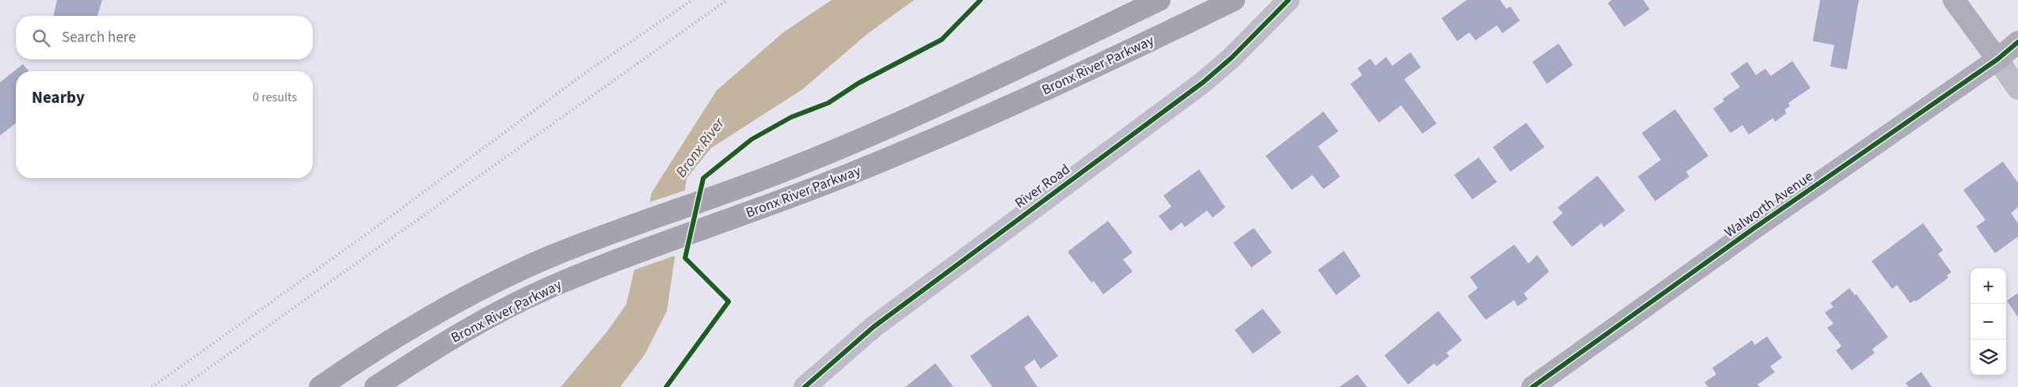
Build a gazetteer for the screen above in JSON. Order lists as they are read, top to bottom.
{
  "streets": {
    "highway": ["Bronx River Parkway"],
    "street": ["River Road", "Walworth Avenue"]
  },
  "water": ["Bronx River"],
  "page": {
    "search": "Search here",
    "heading": ["Nearby", "0 results"],
    "map_buttons": ["+", "−"]
  }
}
